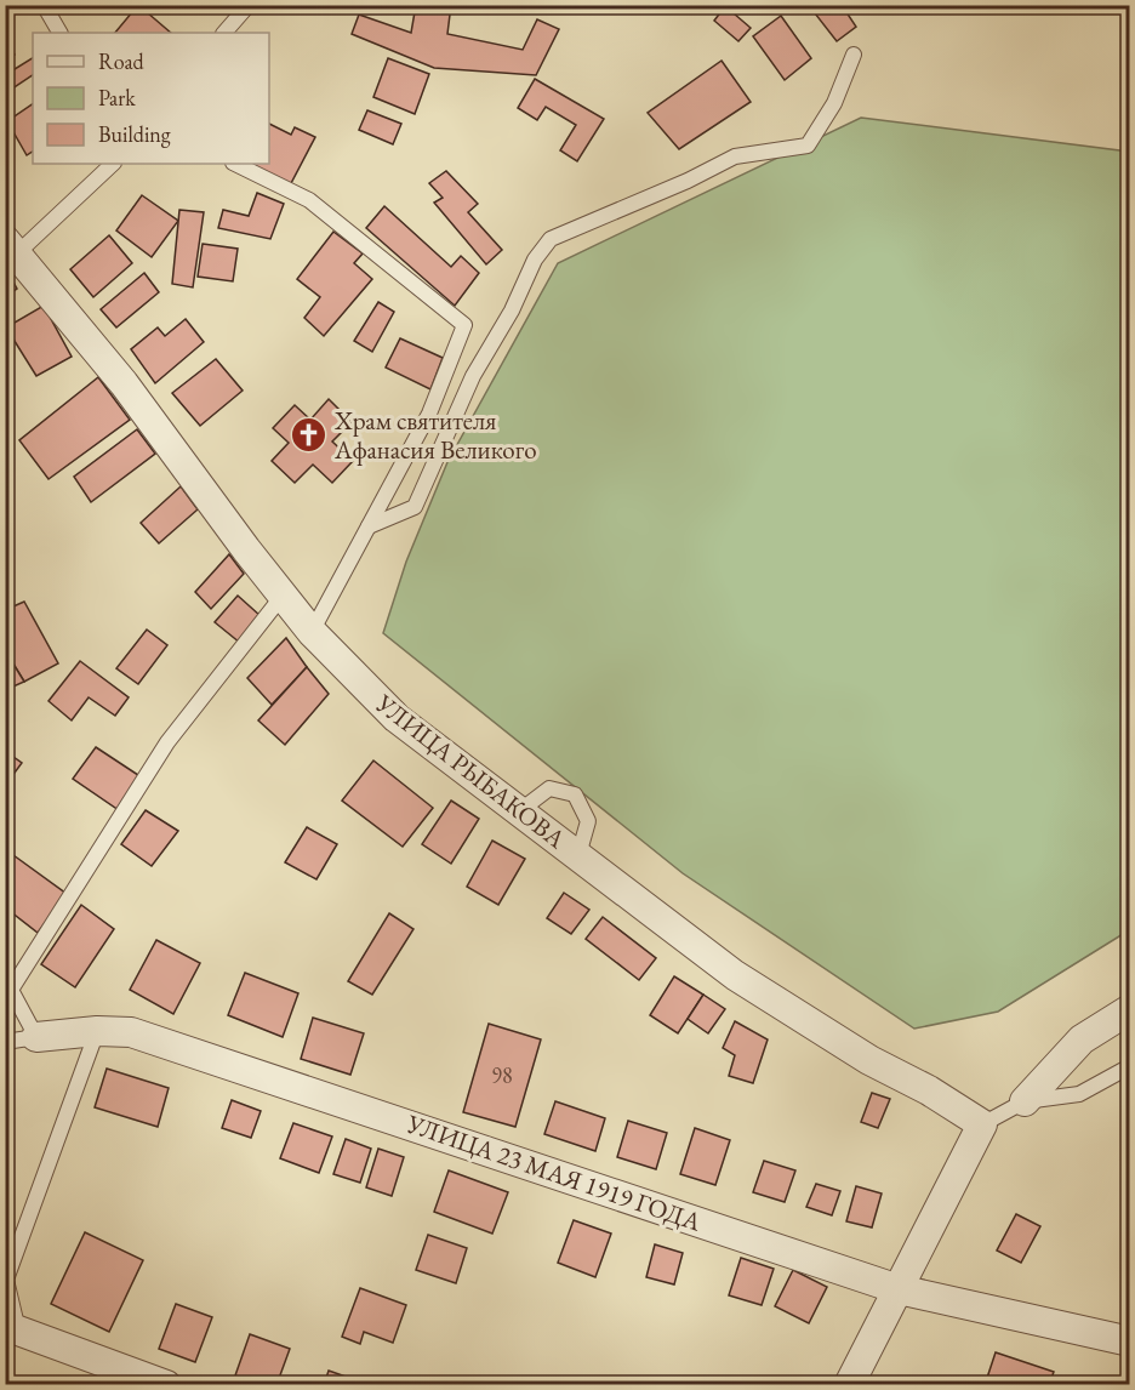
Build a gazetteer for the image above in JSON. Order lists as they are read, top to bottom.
{
  "streets": {
    "street": ["УЛИЦА РЫБАКОВА", "УЛИЦА 23 МАЯ 1919 ГОДА"]
  },
  "places": {
    "church": ["Храм святителя Афанасия Великого"]
  },
  "house_numbers": ["98"],
  "legend": ["Road", "Park", "Building"]
}
